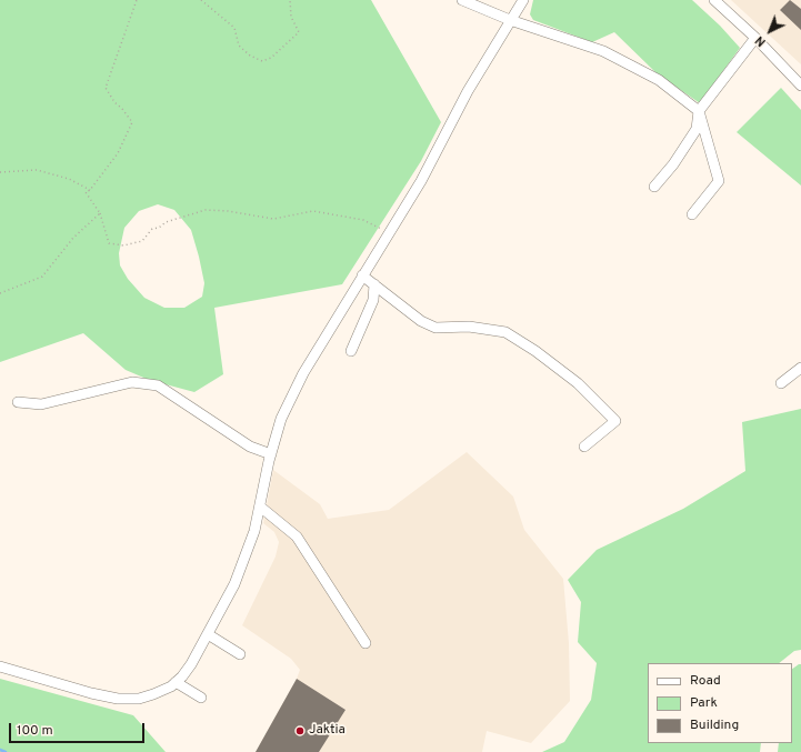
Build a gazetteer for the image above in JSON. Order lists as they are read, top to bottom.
{
  "places": ["Jaktia"],
  "legend": ["Road", "Park", "Building"],
  "scale_bar": "100 m",
  "north": "bottom left"
}
